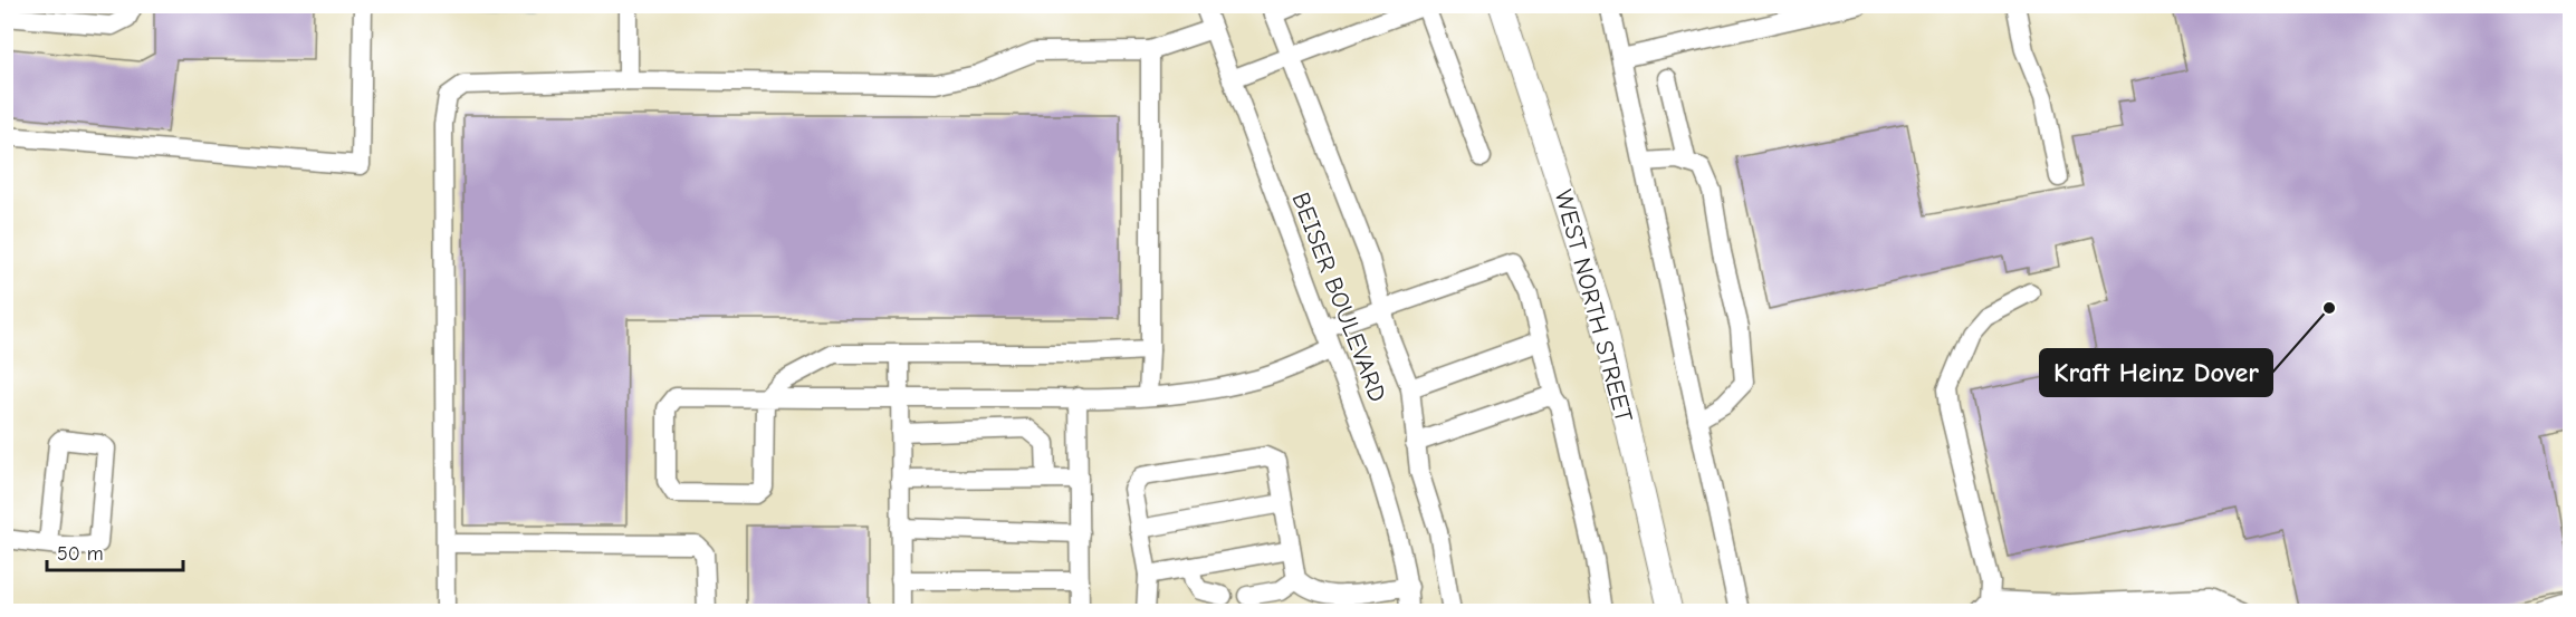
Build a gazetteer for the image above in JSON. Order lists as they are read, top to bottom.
{
  "streets": {
    "main road": ["WEST NORTH STREET"],
    "street": ["BEISER BOULEVARD"]
  },
  "places": ["Kraft Heinz Dover"],
  "scale_bar": "50 m"
}
